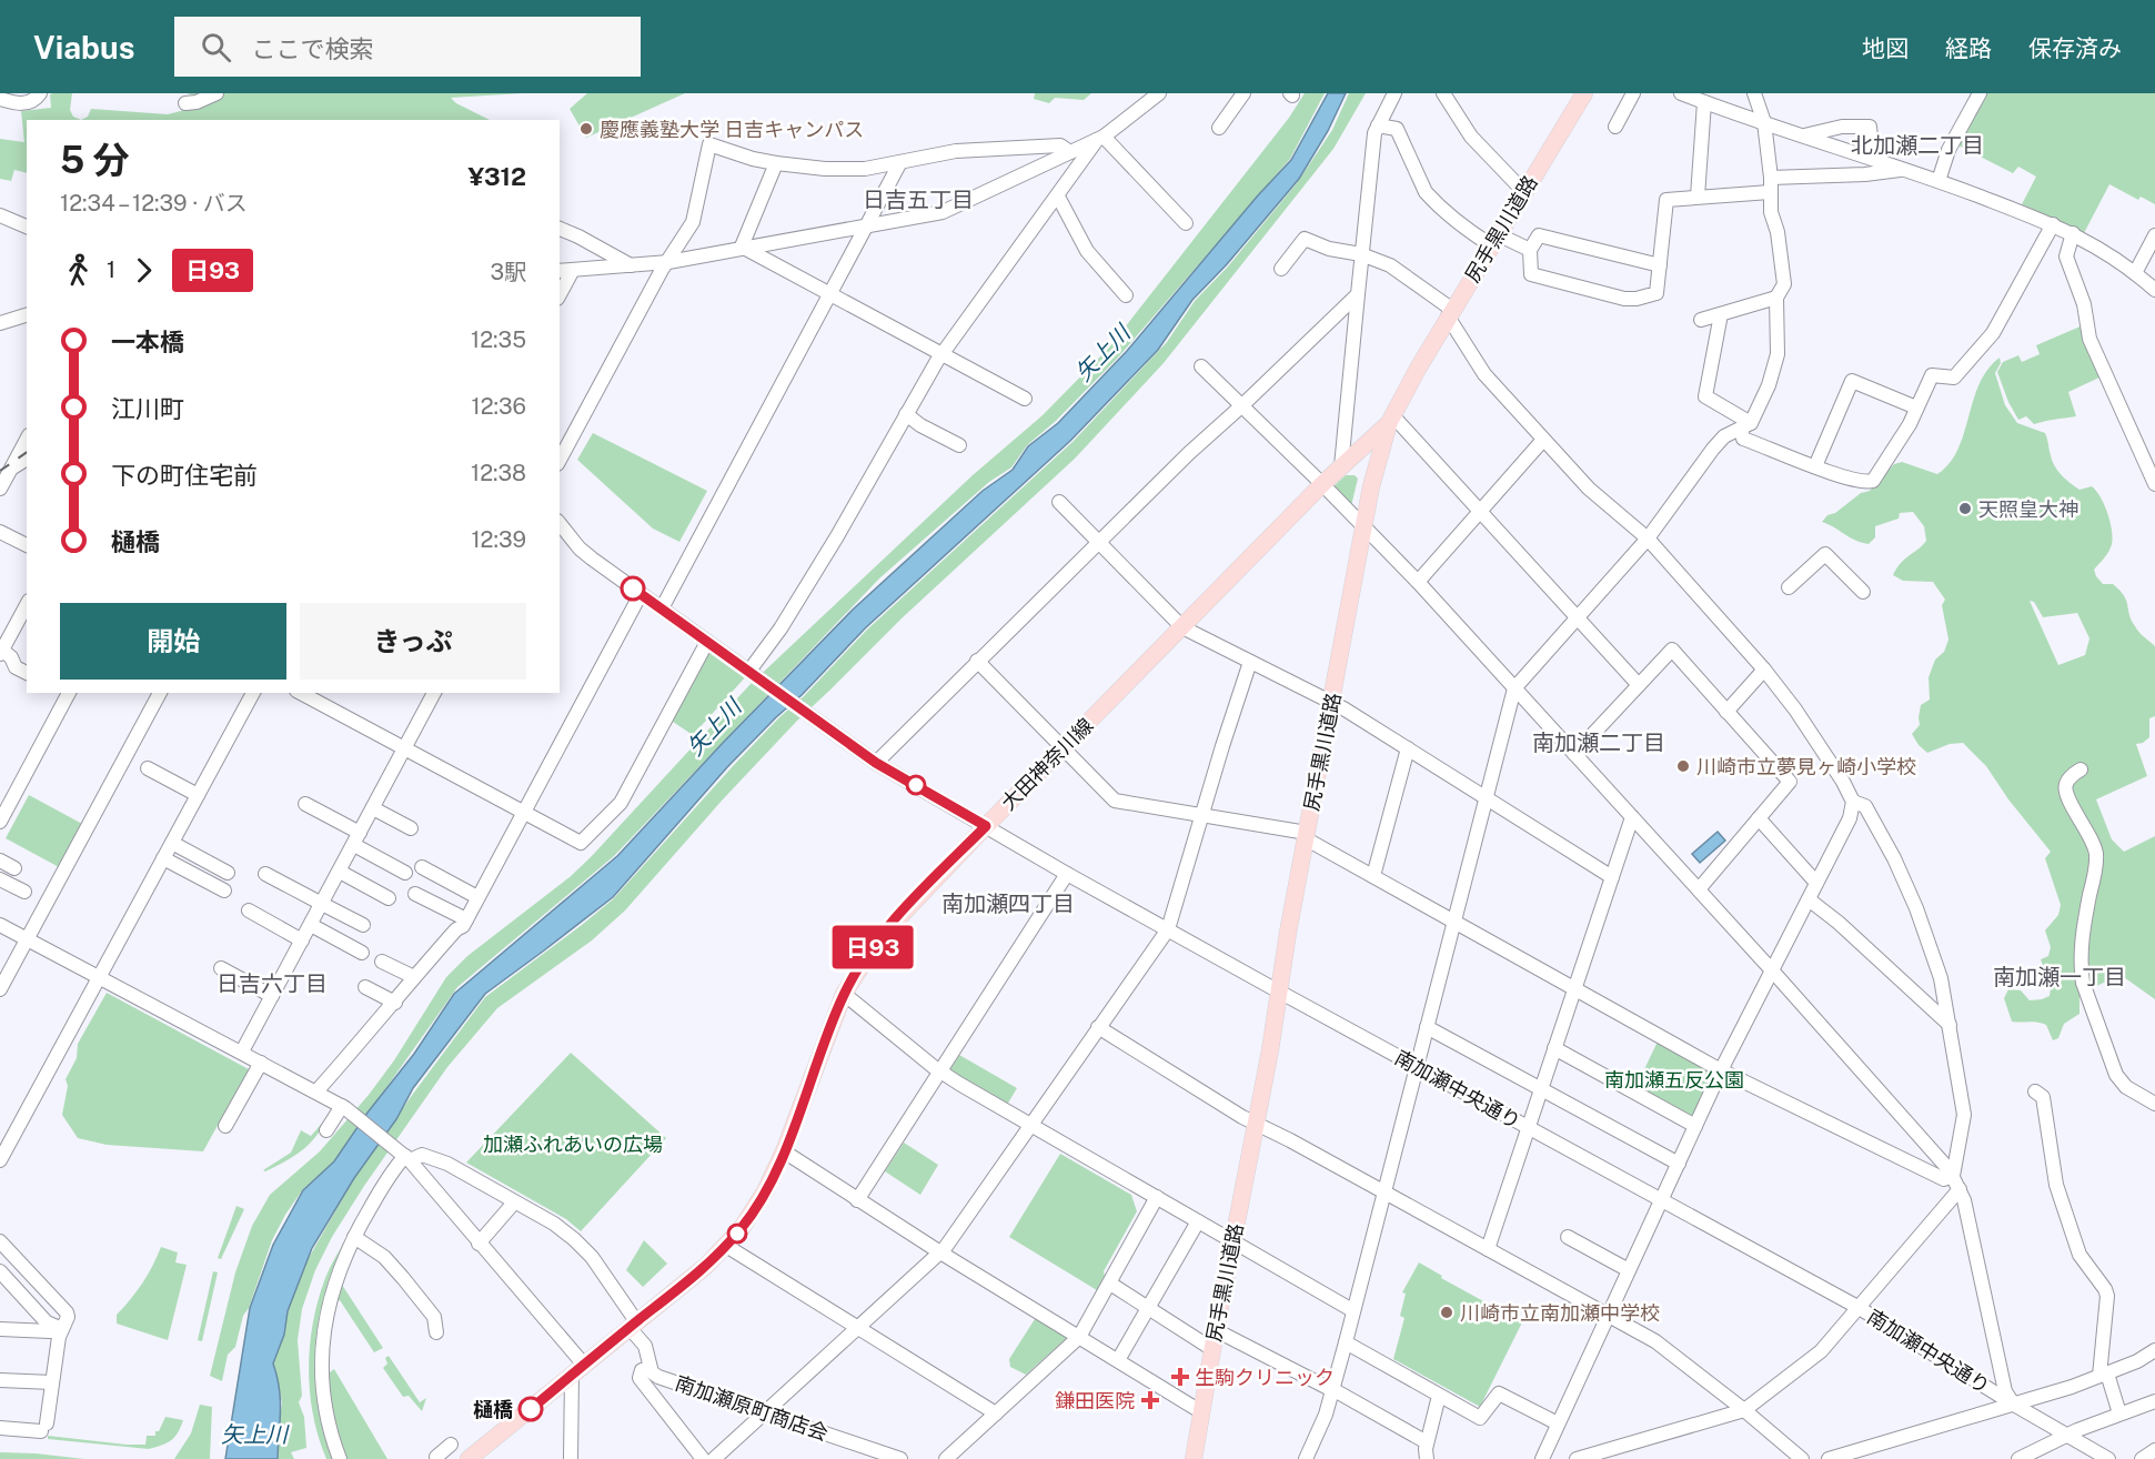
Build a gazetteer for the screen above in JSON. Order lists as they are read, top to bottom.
{
  "streets": {
    "main road": ["尻手黒川道路", "大田神奈川線"],
    "street": ["南加瀬中央通り", "南加瀬原町商店会"]
  },
  "crossings": [
    ["尻手黒川道路", "大田神奈川線"],
    ["尻手黒川道路", "南加瀬中央通り"],
    ["大田神奈川線", "南加瀬中央通り"]
  ],
  "districts": [
    "北加瀬二丁目",
    "日吉五丁目",
    "南加瀬二丁目",
    "南加瀬四丁目",
    "南加瀬一丁目",
    "日吉六丁目"
  ],
  "water": ["矢上川"],
  "parks": ["南加瀬五反公園", "加瀬ふれあいの広場"],
  "places": {
    "other": [
      "慶應義塾大学 日吉キャンパス",
      "天照皇大神",
      "川崎市立夢見ヶ崎小学校",
      "川崎市立南加瀬中学校",
      "樋橋"
    ],
    "health": ["生駒クリニック", "鎌田医院"]
  },
  "lines": ["bus line 日93"],
  "page": {
    "header": "Viabus",
    "search": "ここで検索",
    "nav": ["地図", "経路", "保存済み"],
    "on_map": "日93",
    "heading": ["5 分", "12:34 – 12:39 · バス", "¥312"],
    "legs": ["1", "日93", "3駅"],
    "list": [
      {
        "name": "一本橋",
        "value": "12:35"
      },
      {
        "name": "江川町",
        "value": "12:36"
      },
      {
        "name": "下の町住宅前",
        "value": "12:38"
      },
      {
        "name": "樋橋",
        "value": "12:39"
      }
    ],
    "buttons": ["開始", "きっぷ"]
  }
}
